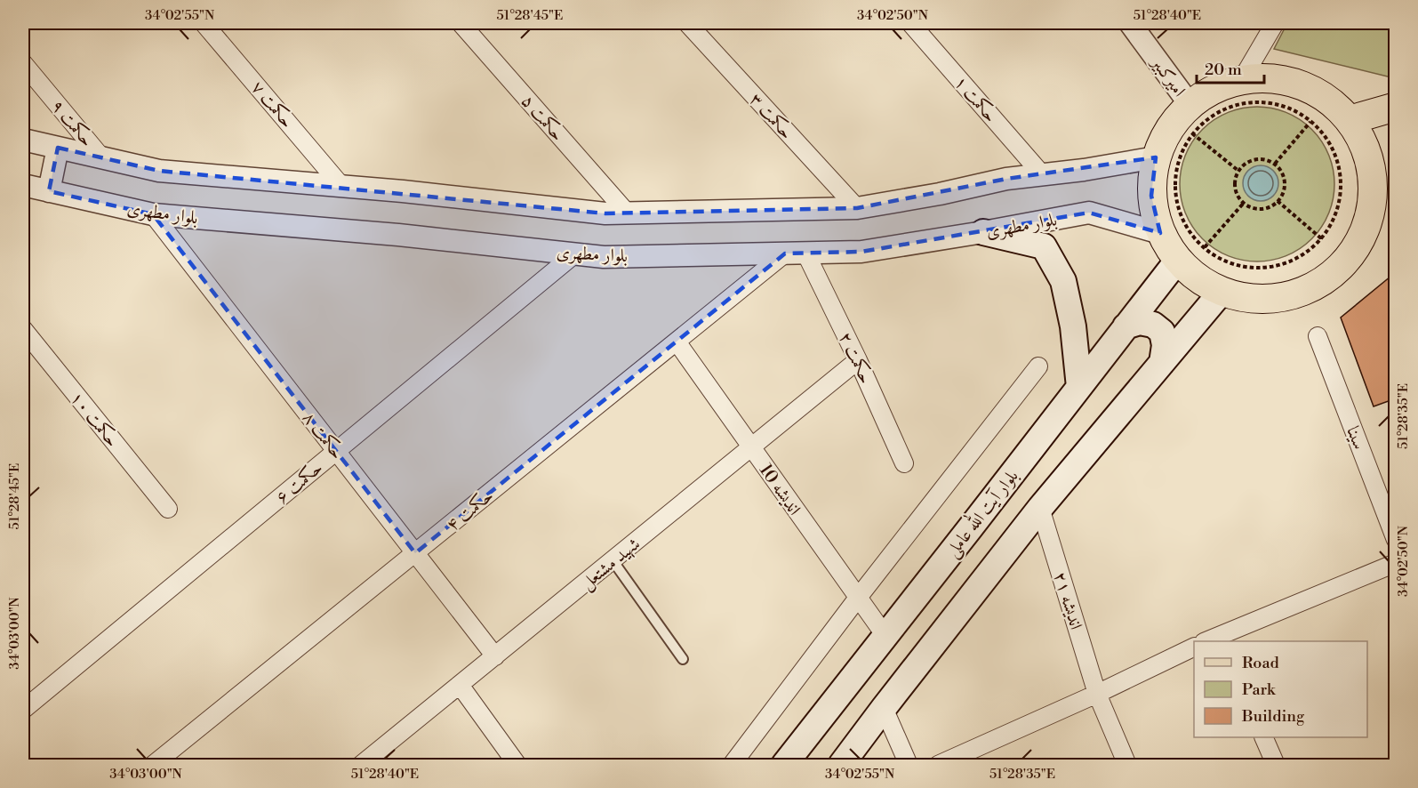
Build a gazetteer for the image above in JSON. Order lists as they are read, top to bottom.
{
  "streets": {
    "main road": ["بلوار آیت‌ الله عاملی"],
    "street": [
      "امیرکبیر",
      "حکمت ۱",
      "حکمت ۷",
      "حکمت ۳",
      "حکمت ۵",
      "حکمت ۹",
      "بلوار مطهری",
      "حکمت ۲",
      "حکمت ۱۰",
      "حکمت ۸",
      "سینا",
      "حکمت ۶",
      "اندیشه 10",
      "حکمت ۴",
      "شهید مشتعل",
      "اندیشه ۲۱"
    ]
  },
  "crossings": [
    ["بلوار مطهری", "حکمت ۲"],
    ["بلوار مطهری", "حکمت ۸"],
    ["بلوار مطهری", "حکمت ۶"],
    ["بلوار مطهری", "حکمت ۴"],
    ["حکمت ۲", "حکمت ۴"],
    ["حکمت ۲", "شهید مشتعل"],
    ["حکمت ۸", "حکمت ۶"],
    ["حکمت ۸", "حکمت ۴"],
    ["حکمت ۸", "شهید مشتعل"],
    ["اندیشه 10", "حکمت ۴"],
    ["اندیشه 10", "بلوار آیت‌ الله عاملی"],
    ["اندیشه 10", "شهید مشتعل"]
  ],
  "legend": ["Road", "Park", "Building"],
  "scale_bar": "20 m",
  "coordinates": [
    "34°02'55\"N",
    "51°28'45\"E",
    "34°02'50\"N",
    "51°28'40\"E",
    "51°28'35\"E",
    "34°03'00\"N"
  ]
}
